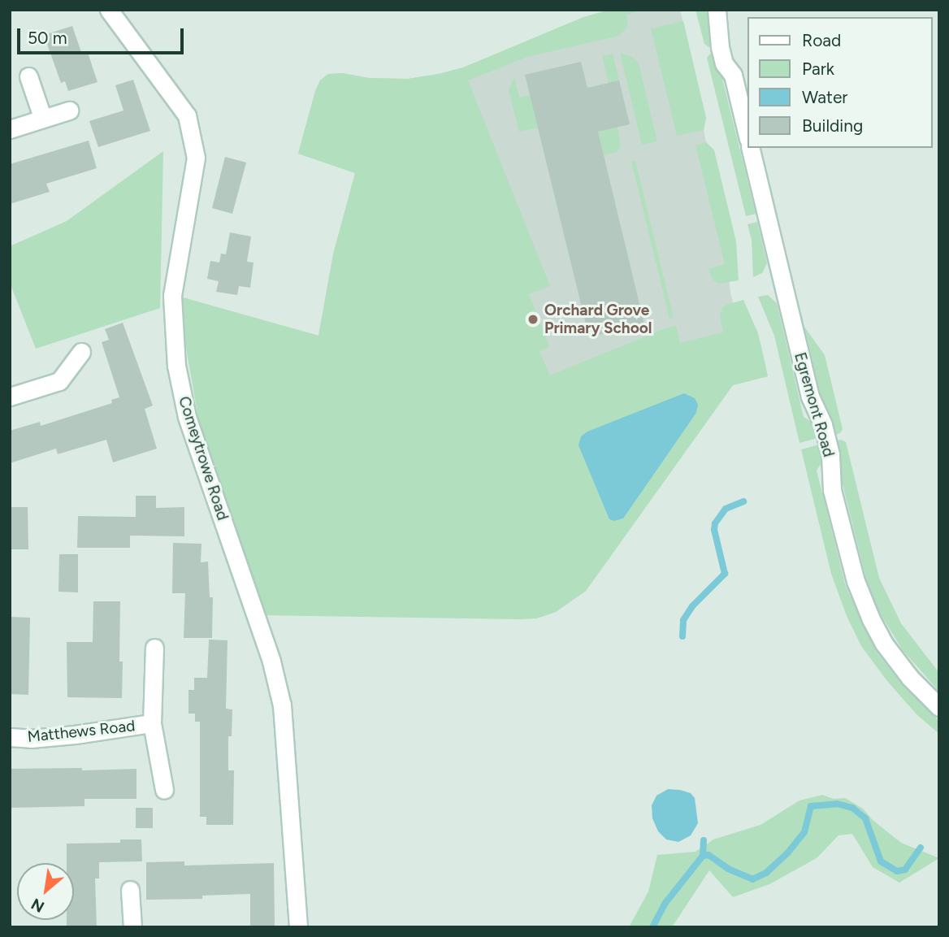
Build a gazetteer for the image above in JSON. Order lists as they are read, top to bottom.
{
  "streets": {
    "street": ["Egremont Road", "Comeytrowe Road", "Matthews Road"]
  },
  "places": ["Orchard Grove Primary School"],
  "legend": [
    "Road",
    "Park",
    "Water",
    "Building"
  ],
  "scale_bar": "50 m",
  "north": "bottom left"
}
